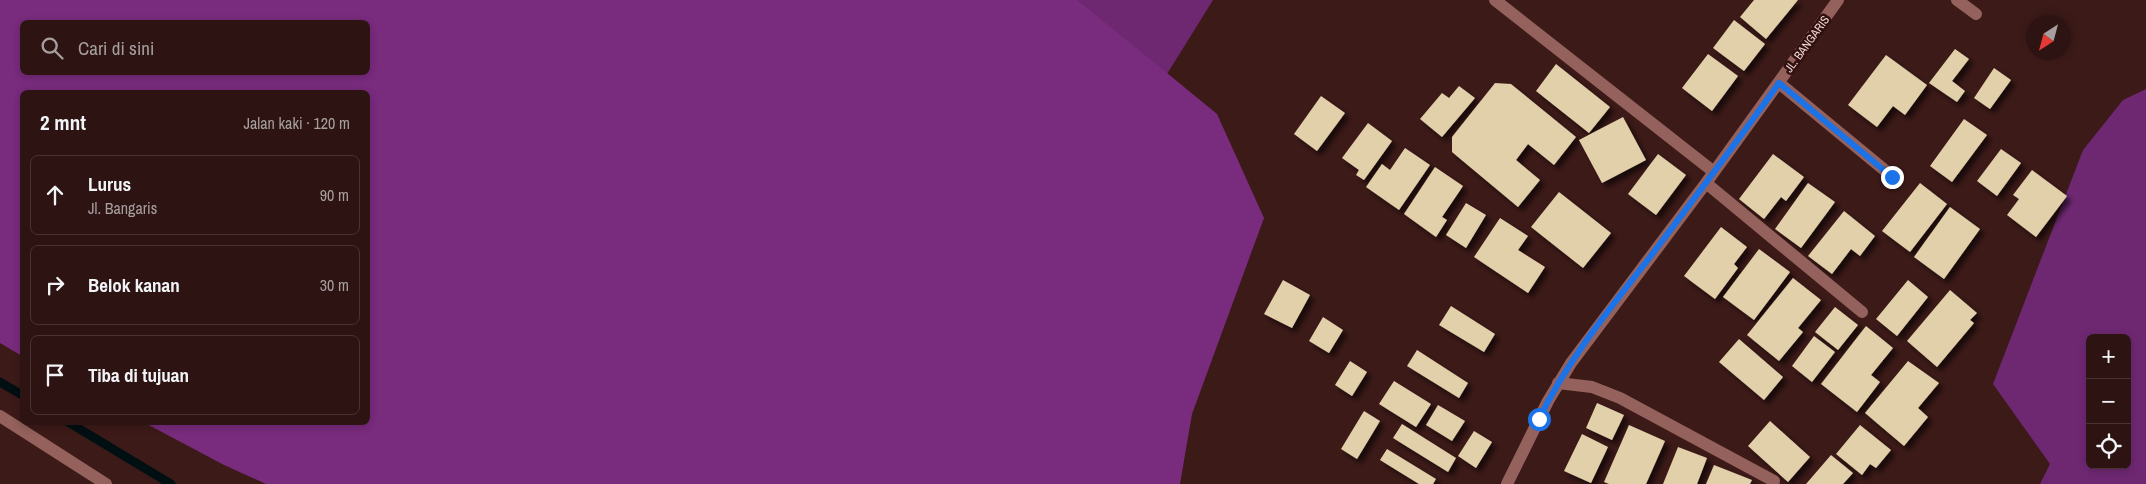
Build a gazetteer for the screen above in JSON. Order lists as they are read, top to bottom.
{
  "streets": {
    "street": ["JL. BANGARIS"]
  },
  "north": "bottom left",
  "page": {
    "search": "Cari di sini",
    "heading": ["2 mnt", "Jalan kaki · 120 m"],
    "list": [
      ["Lurus", "Jl. Bangaris", "90 m"],
      ["Belok kanan", "30 m"],
      "Tiba di tujuan"
    ],
    "map_buttons": ["+", "−"]
  }
}
